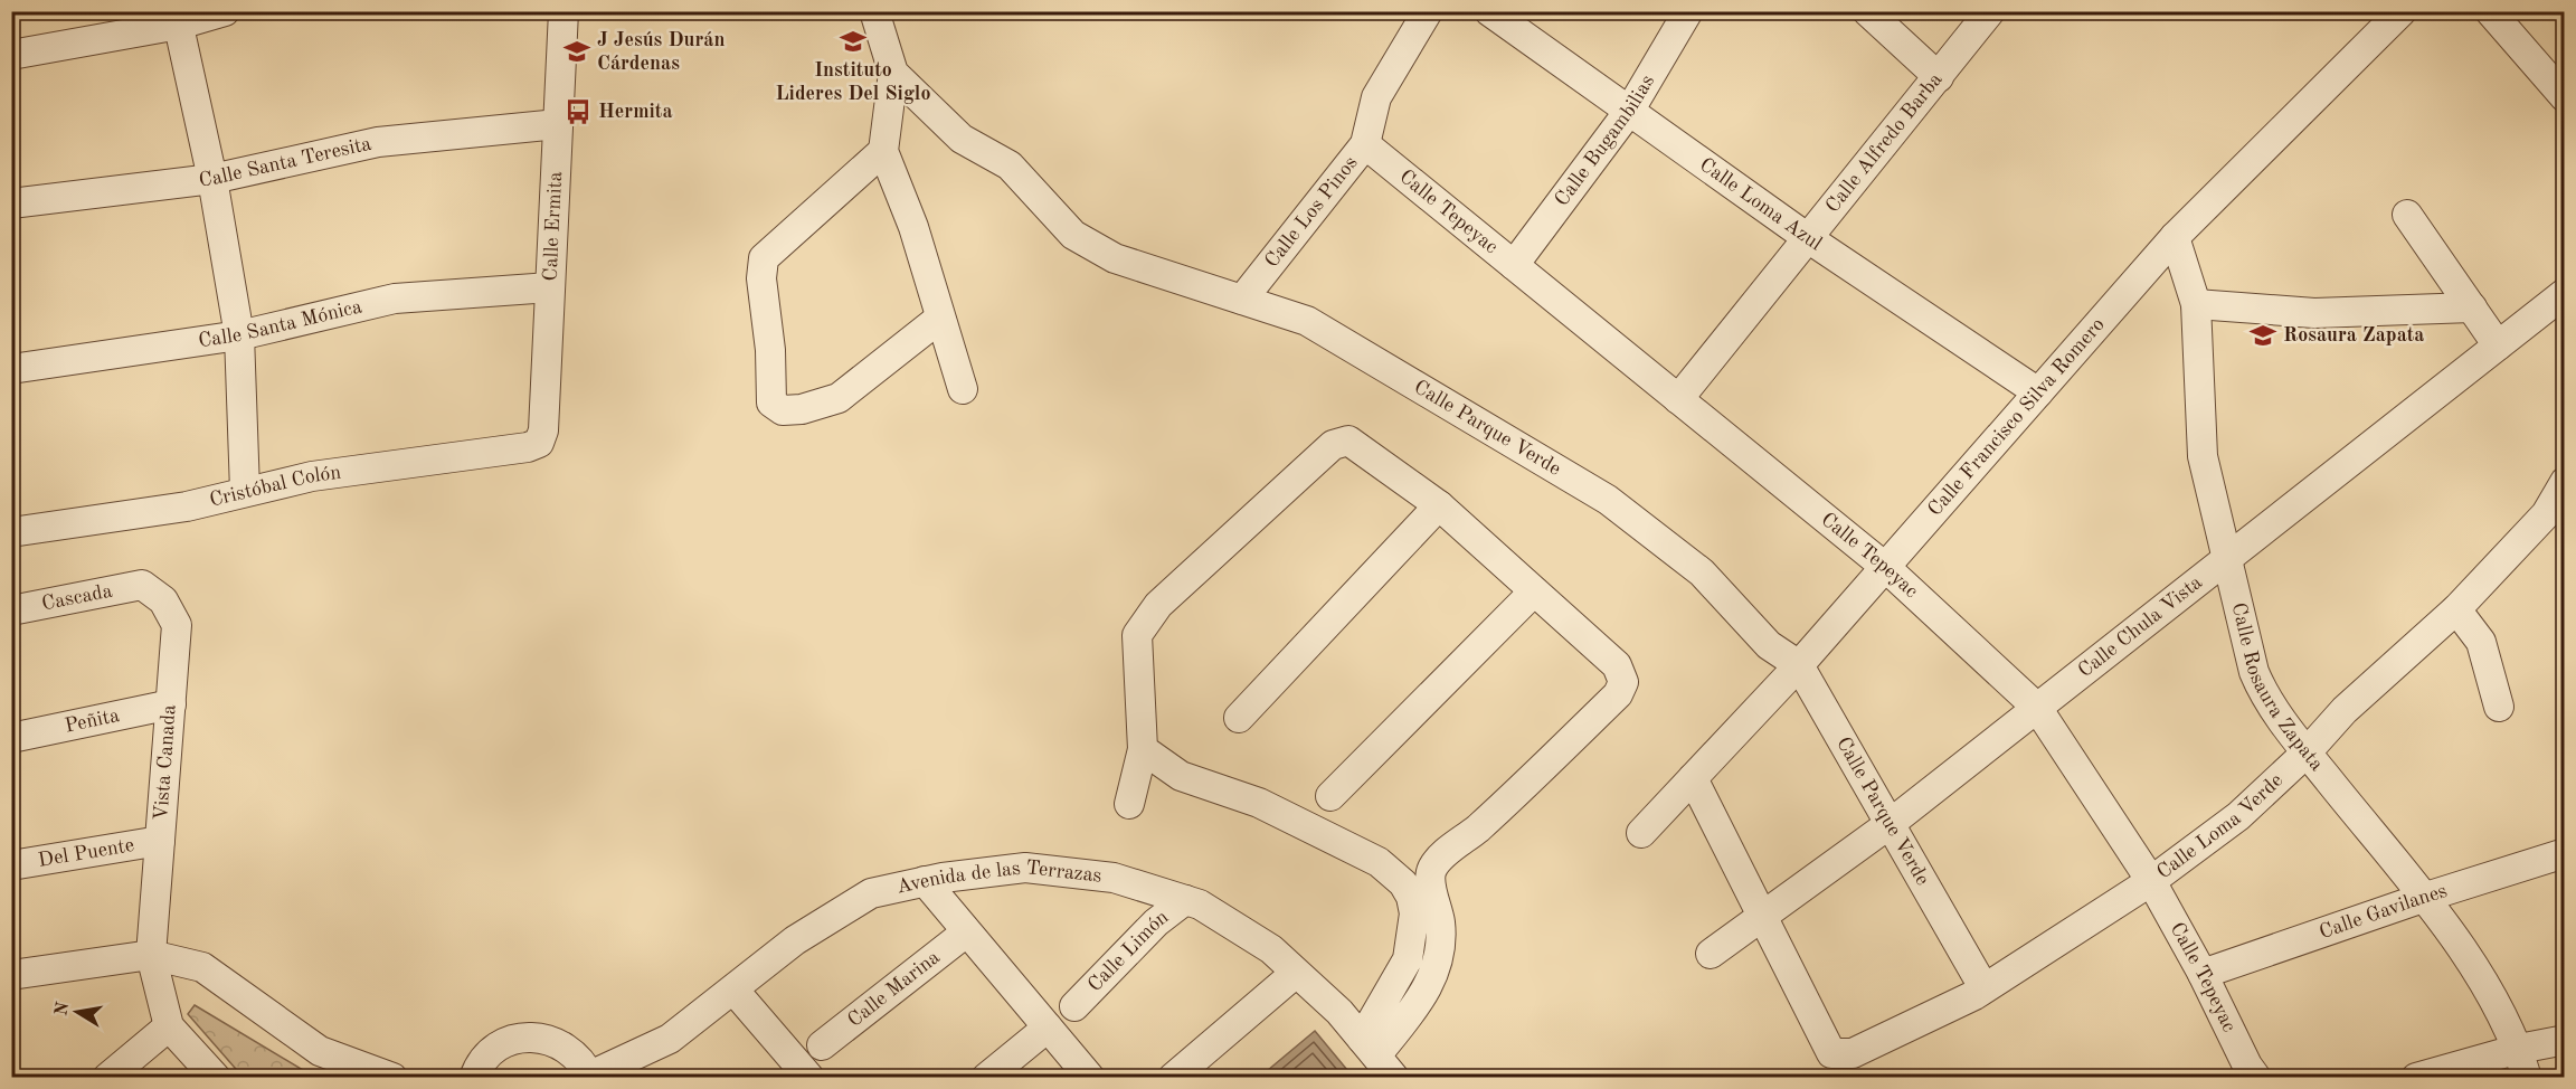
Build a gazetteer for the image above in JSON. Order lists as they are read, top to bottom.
{
  "streets": {
    "street": [
      "Calle Bugambilias",
      "Calle Alfredo Barba",
      "Calle Santa Teresita",
      "Calle Loma Azul",
      "Calle Los Pinos",
      "Calle Tepeyac",
      "Calle Ermita",
      "Calle Santa Mónica",
      "Calle Francisco Silva Romero",
      "Calle Parque Verde",
      "Cristóbal Colón",
      "Cascada",
      "Calle Chula Vista",
      "Calle Rosaura Zapata",
      "Peñita",
      "Vista Canada",
      "Calle Loma Verde",
      "Del Puente",
      "Avenida de las Terrazas",
      "Calle Gavilanes",
      "Calle Limón",
      "Calle Marina"
    ]
  },
  "crossings": [
    ["Calle Bugambilias", "Calle Loma Azul"],
    ["Calle Bugambilias", "Calle Tepeyac"],
    ["Calle Alfredo Barba", "Calle Loma Azul"],
    ["Calle Alfredo Barba", "Calle Tepeyac"],
    ["Calle Santa Teresita", "Calle Ermita"],
    ["Calle Loma Azul", "Calle Francisco Silva Romero"],
    ["Calle Los Pinos", "Calle Tepeyac"],
    ["Calle Los Pinos", "Calle Parque Verde"],
    ["Calle Tepeyac", "Calle Francisco Silva Romero"],
    ["Calle Tepeyac", "Calle Chula Vista"],
    ["Calle Tepeyac", "Calle Loma Verde"],
    ["Calle Tepeyac", "Calle Gavilanes"],
    ["Calle Ermita", "Calle Santa Mónica"],
    ["Calle Ermita", "Cristóbal Colón"],
    ["Calle Francisco Silva Romero", "Calle Parque Verde"],
    ["Calle Francisco Silva Romero", "Calle Rosaura Zapata"],
    ["Calle Parque Verde", "Calle Chula Vista"],
    ["Calle Parque Verde", "Calle Loma Verde"],
    ["Cascada", "Vista Canada"],
    ["Calle Chula Vista", "Calle Rosaura Zapata"],
    ["Calle Chula Vista", "Calle Loma Verde"],
    ["Calle Rosaura Zapata", "Calle Loma Verde"],
    ["Calle Rosaura Zapata", "Calle Gavilanes"],
    ["Peñita", "Vista Canada"],
    ["Vista Canada", "Del Puente"],
    ["Avenida de las Terrazas", "Calle Limón"]
  ],
  "places": {
    "school or university": ["Instituto Lideres Del Siglo", "J Jesús Durán Cárdenas", "Rosaura Zapata"],
    "bus stop": ["Hermita"]
  },
  "north": "left"
}
